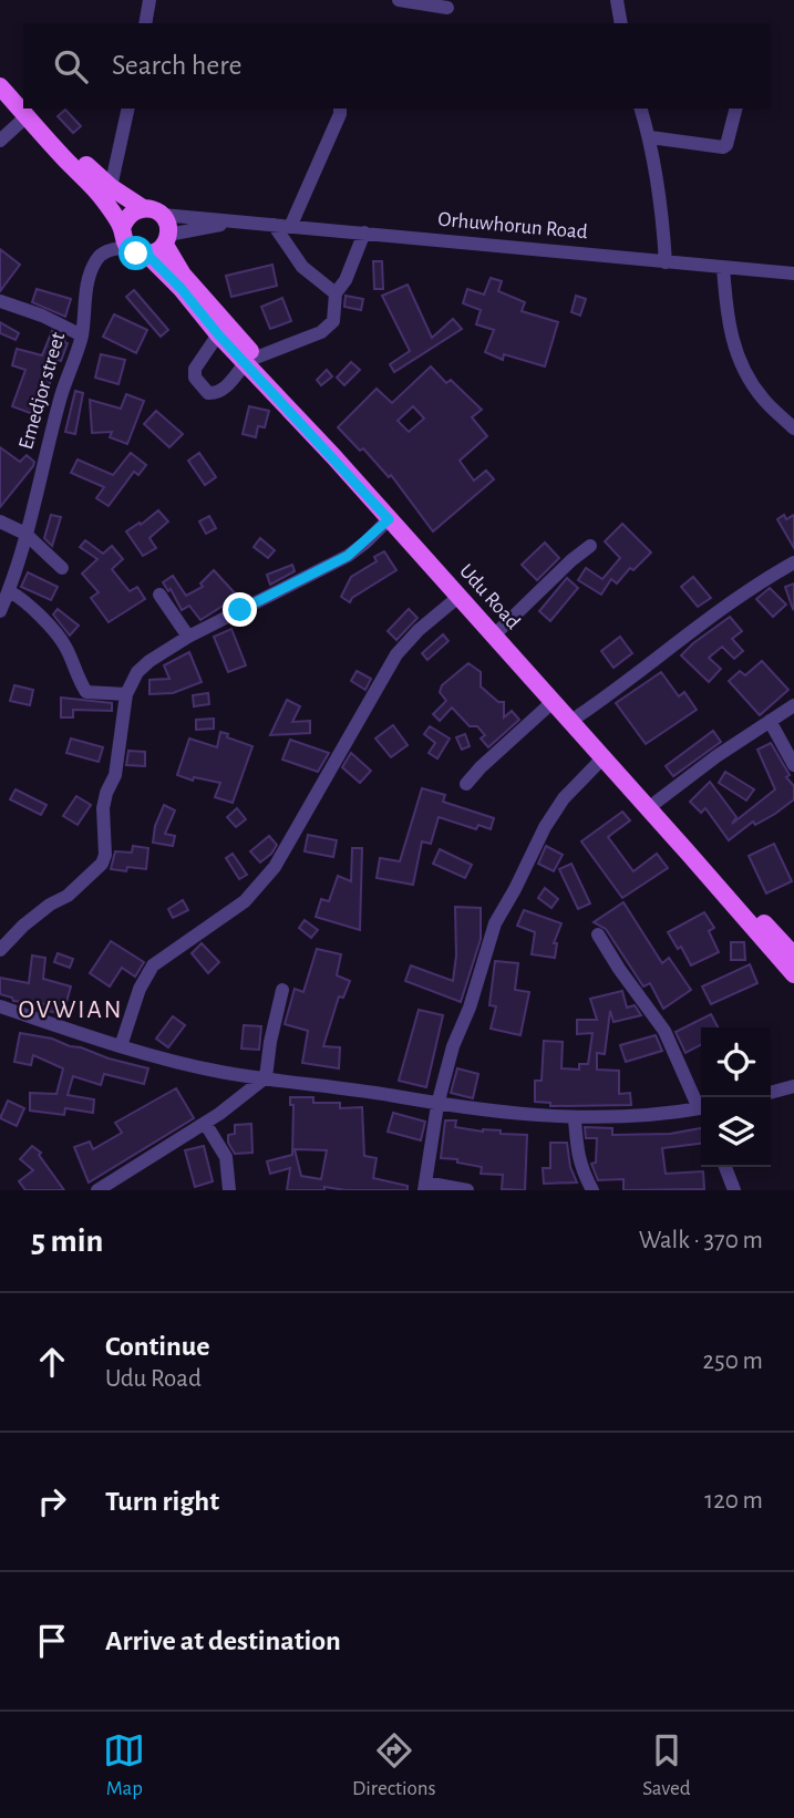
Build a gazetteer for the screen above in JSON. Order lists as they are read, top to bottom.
{
  "streets": {
    "main road": ["Udu Road"],
    "street": ["Orhuwhorun Road", "Emedjor street"]
  },
  "crossings": [
    ["Orhuwhorun Road", "Emedjor street"],
    ["Orhuwhorun Road", "Udu Road"],
    ["Emedjor street", "Udu Road"]
  ],
  "districts": ["OVWIAN"],
  "page": {
    "search": "Search here",
    "heading": ["5 min", "Walk · 370 m"],
    "list": [
      ["Continue", "Udu Road", "250 m"],
      ["Turn right", "120 m"],
      "Arrive at destination"
    ],
    "nav": ["Map", "Directions", "Saved"]
  }
}
